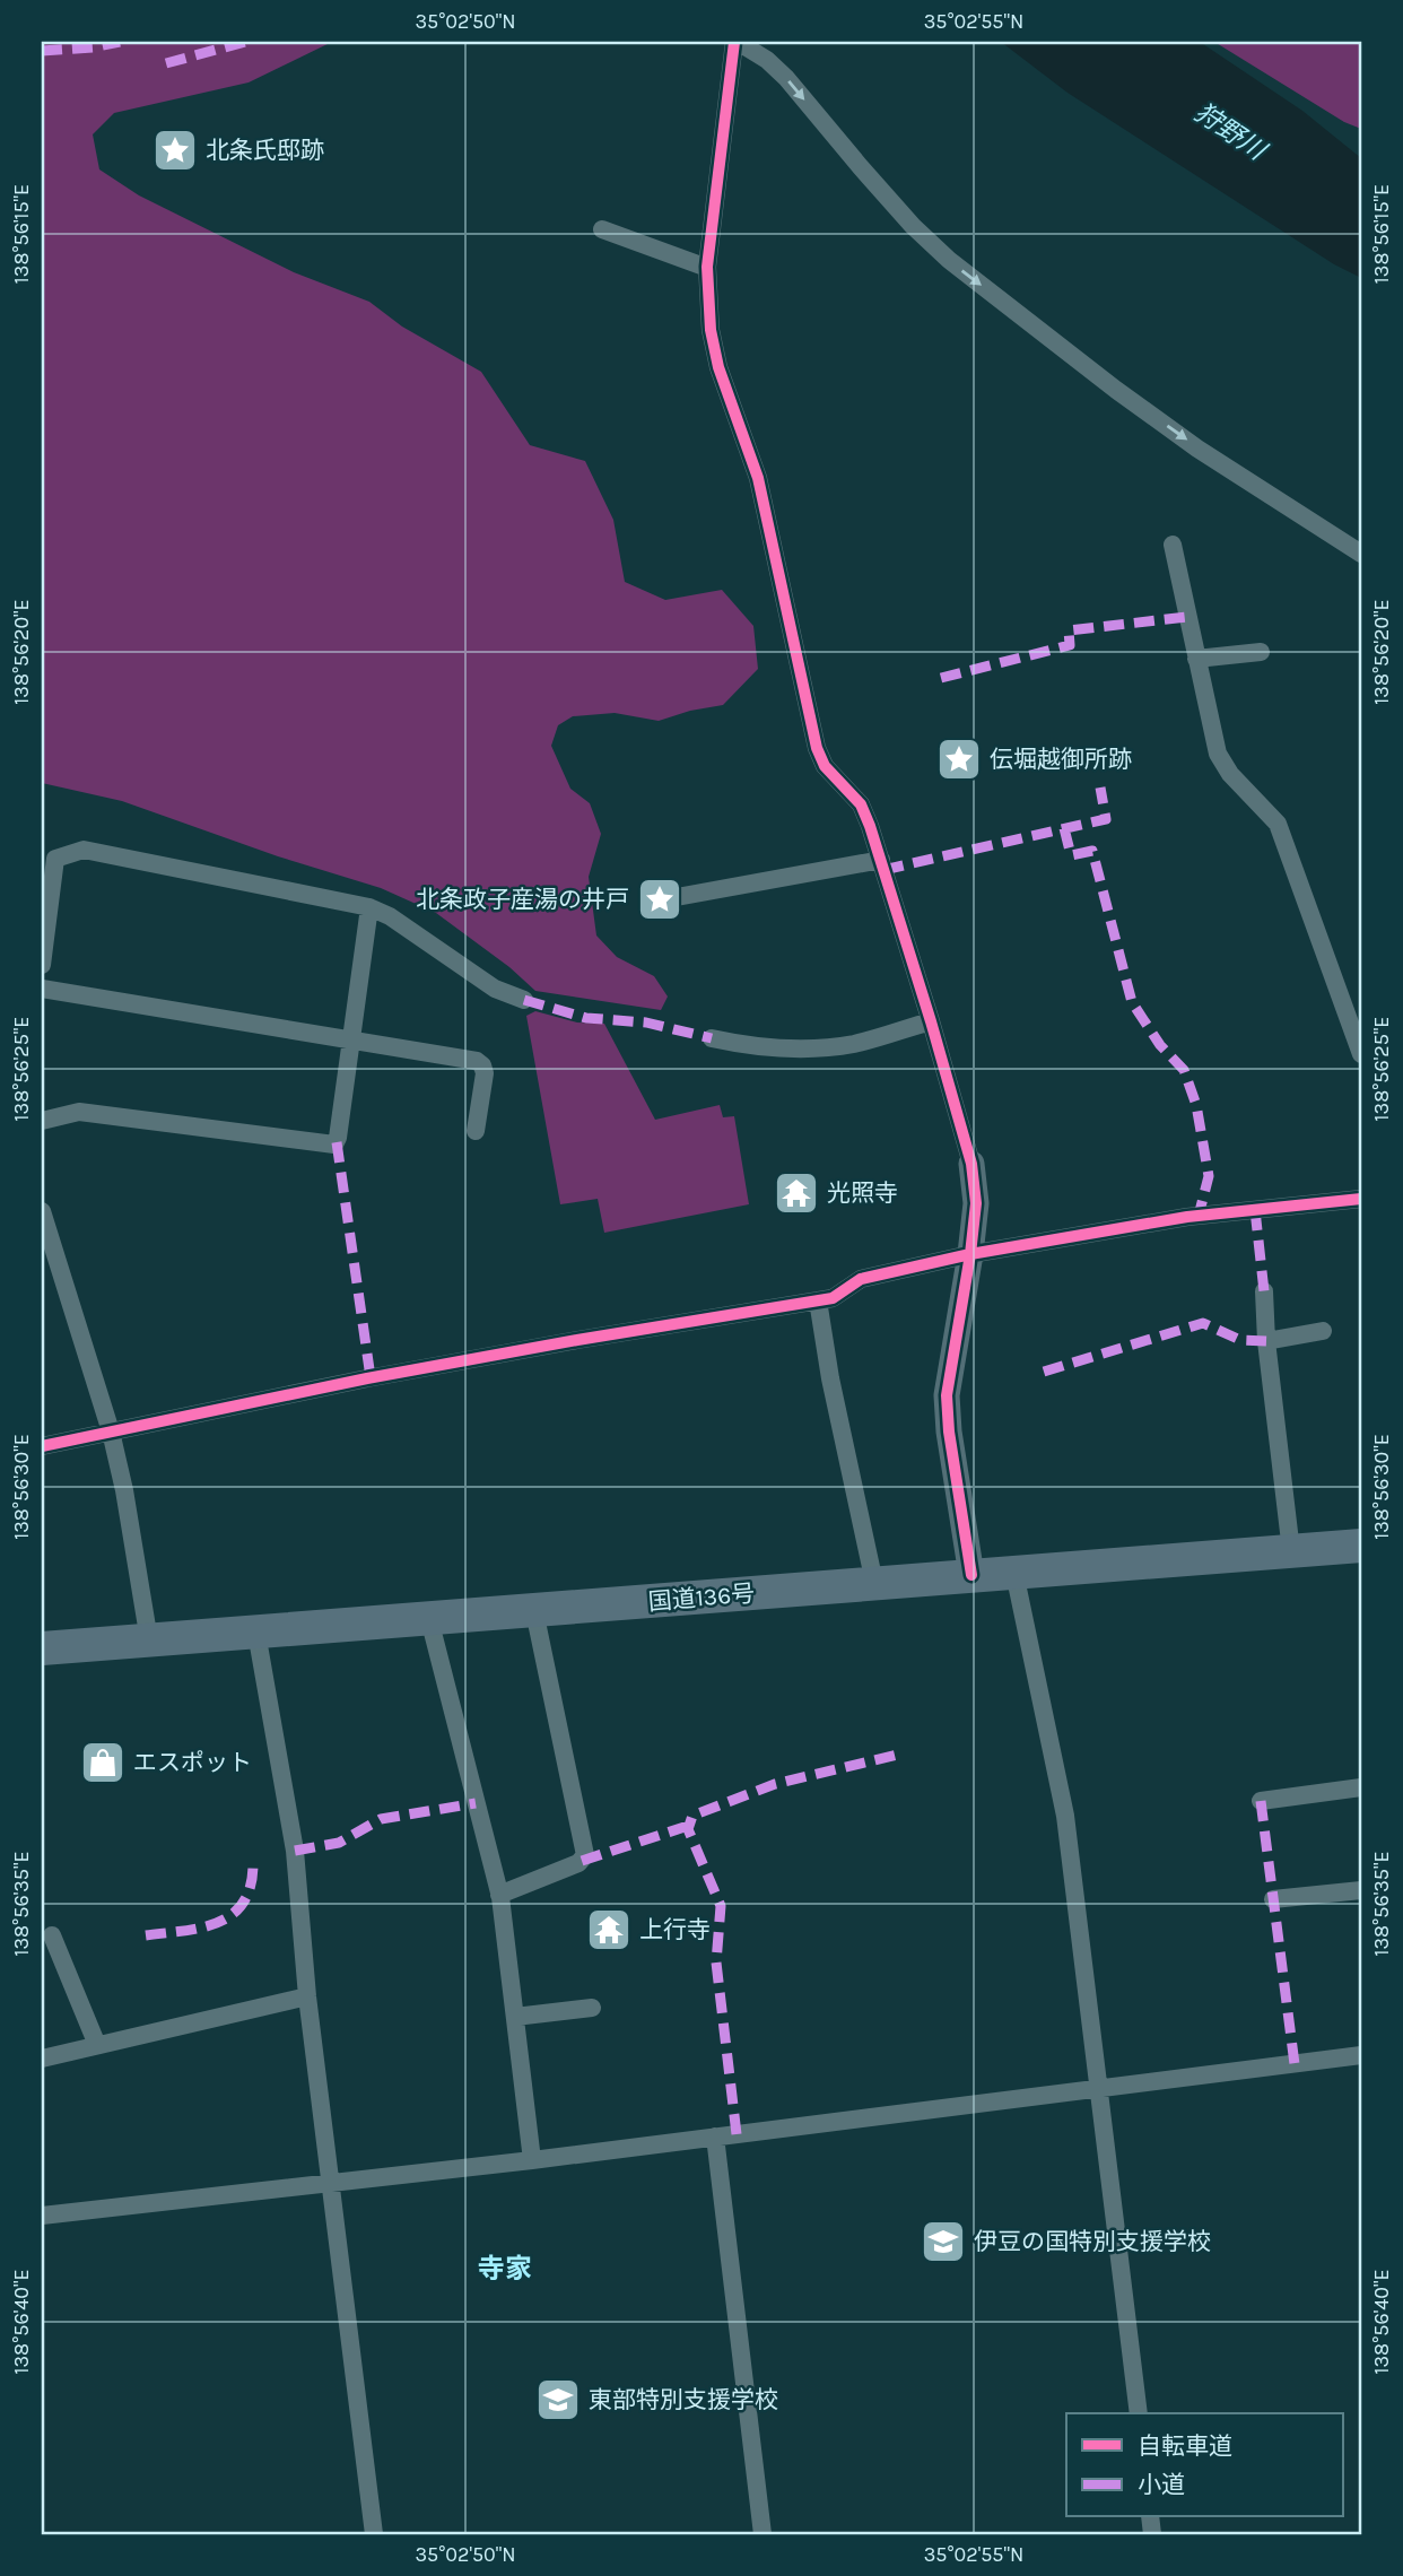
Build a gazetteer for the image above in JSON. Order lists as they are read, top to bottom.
{
  "streets": {
    "highway": ["国道136号"]
  },
  "districts": ["寺家"],
  "water": ["狩野川"],
  "places": {
    "place": ["北条氏邸跡", "伝堀越御所跡", "北条政子産湯の井戸"],
    "temple": ["光照寺", "上行寺"],
    "shop": ["エスポット"],
    "school or university": ["伊豆の国特別支援学校", "東部特別支援学校"]
  },
  "legend": ["自転車道", "小道"],
  "coordinates": [
    "35°02'50\"N",
    "35°02'55\"N",
    "138°56'15\"E",
    "138°56'20\"E",
    "138°56'25\"E",
    "138°56'30\"E",
    "138°56'35\"E",
    "138°56'40\"E"
  ]
}
